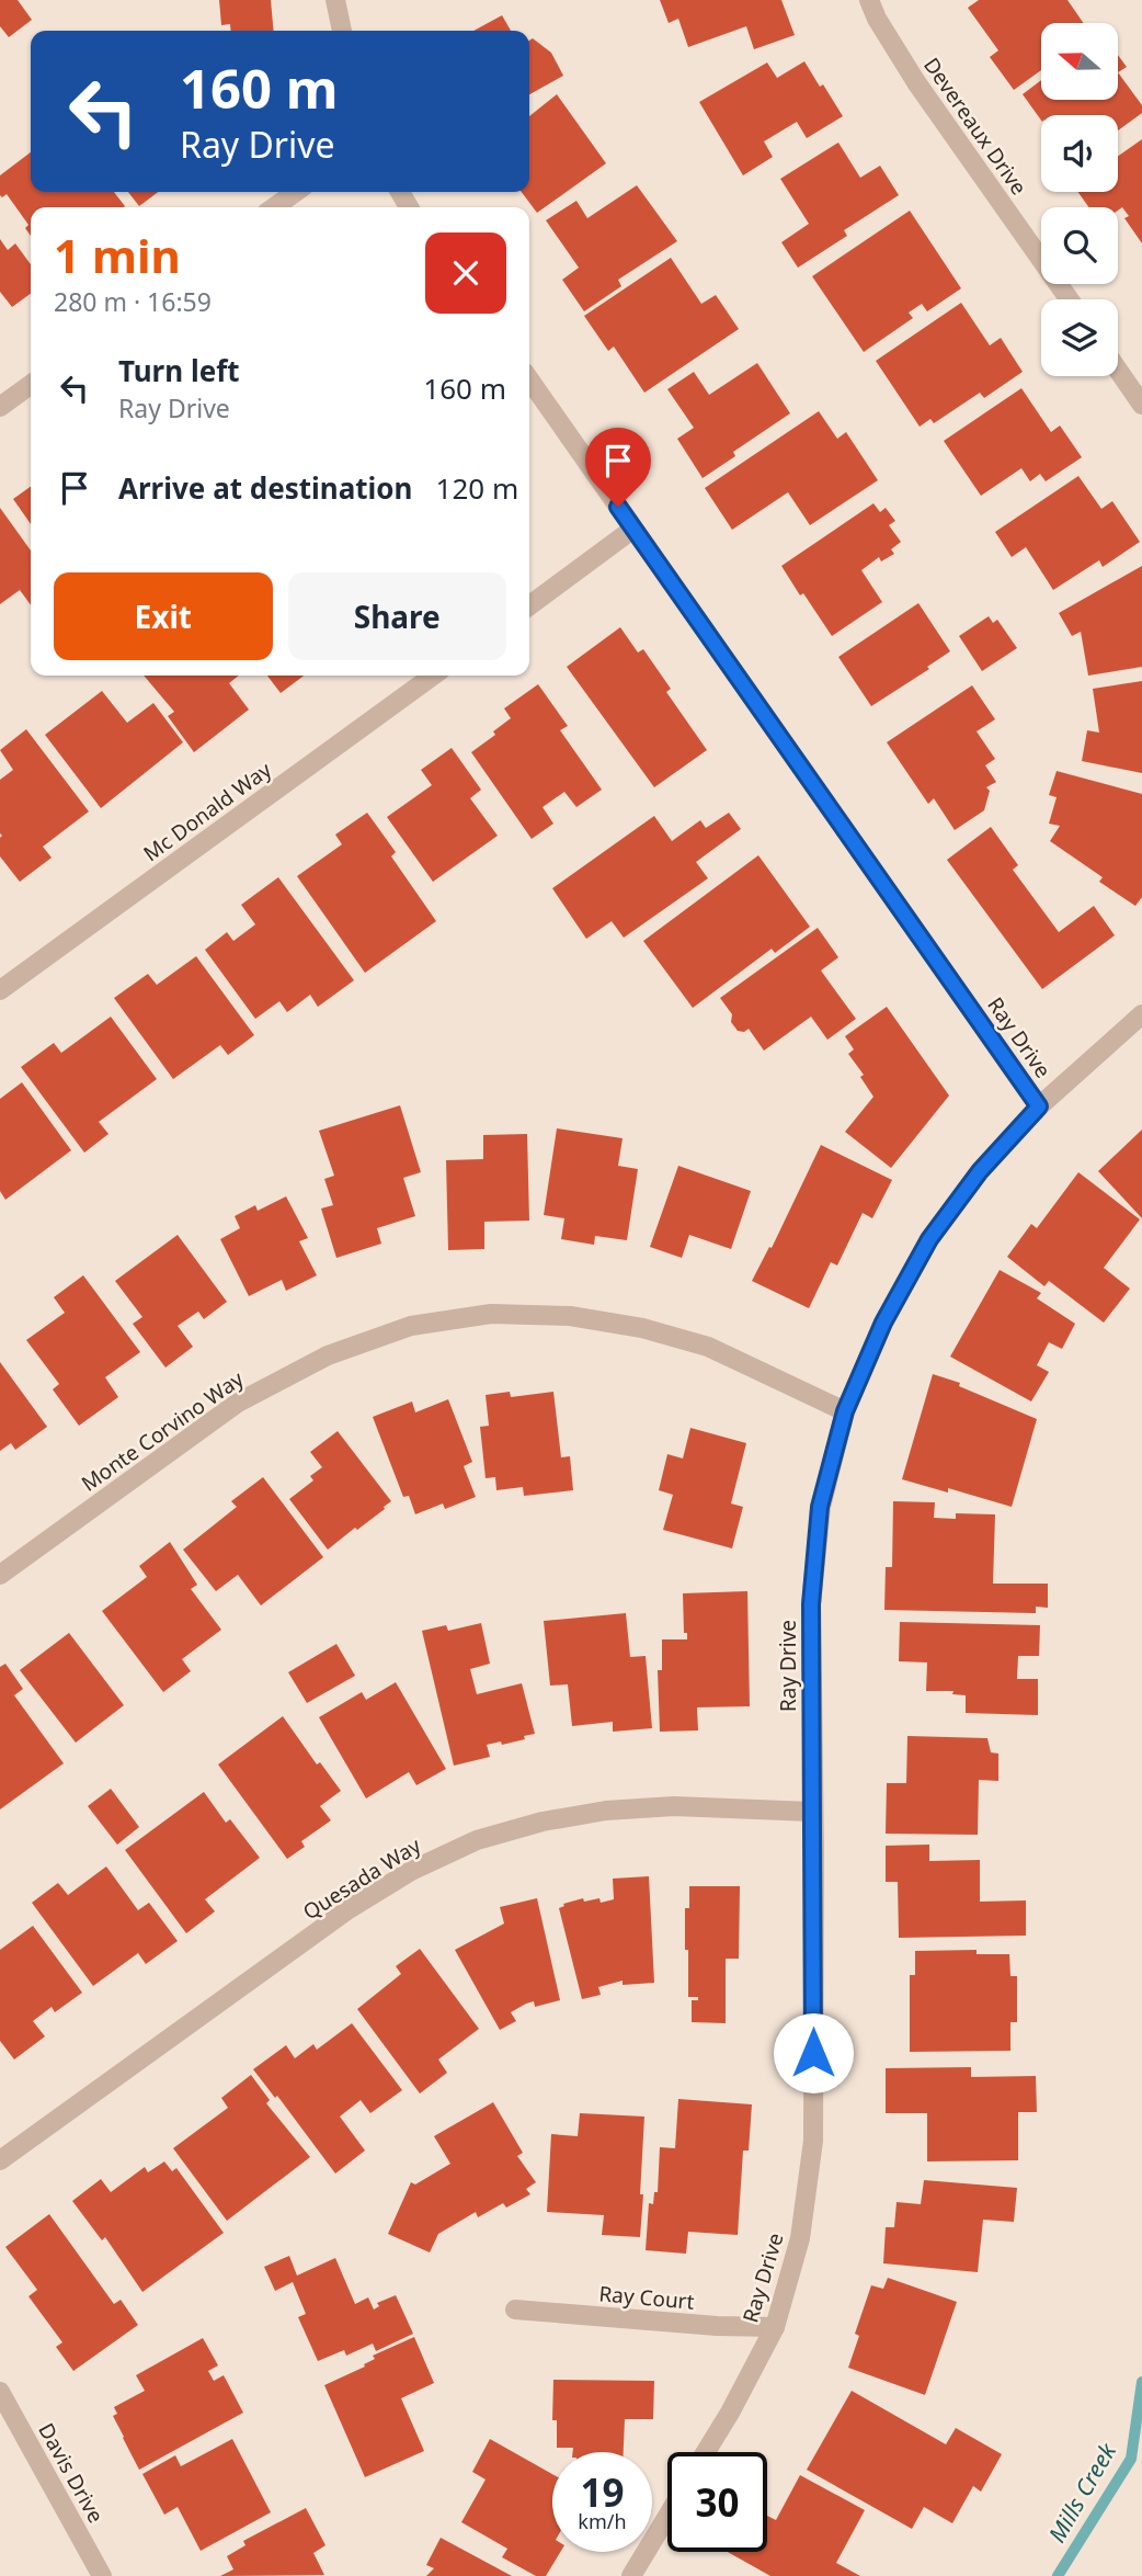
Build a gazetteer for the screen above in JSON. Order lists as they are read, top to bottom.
{
  "streets": {
    "street": [
      "Devereaux Drive",
      "Mc Donald Way",
      "Ray Drive",
      "Monte Corvino Way",
      "Quesada Way",
      "Ray Court",
      "Davis Drive"
    ]
  },
  "crossings": [
    ["Ray Drive", "Monte Corvino Way"],
    ["Ray Drive", "Quesada Way"],
    ["Ray Drive", "Ray Court"]
  ],
  "water": ["Mills Creek"],
  "north": "left",
  "page": {
    "turn": ["160 m", "Ray Drive"],
    "heading": ["1 min", "280 m · 16:59"],
    "list": [
      {
        "name": "Turn left",
        "note": "Ray Drive",
        "value": "160 m"
      },
      {
        "name": "Arrive at destination",
        "value": "120 m"
      }
    ],
    "buttons": ["Exit", "Share"],
    "speed": "19 km/h",
    "limit": "30"
  }
}
